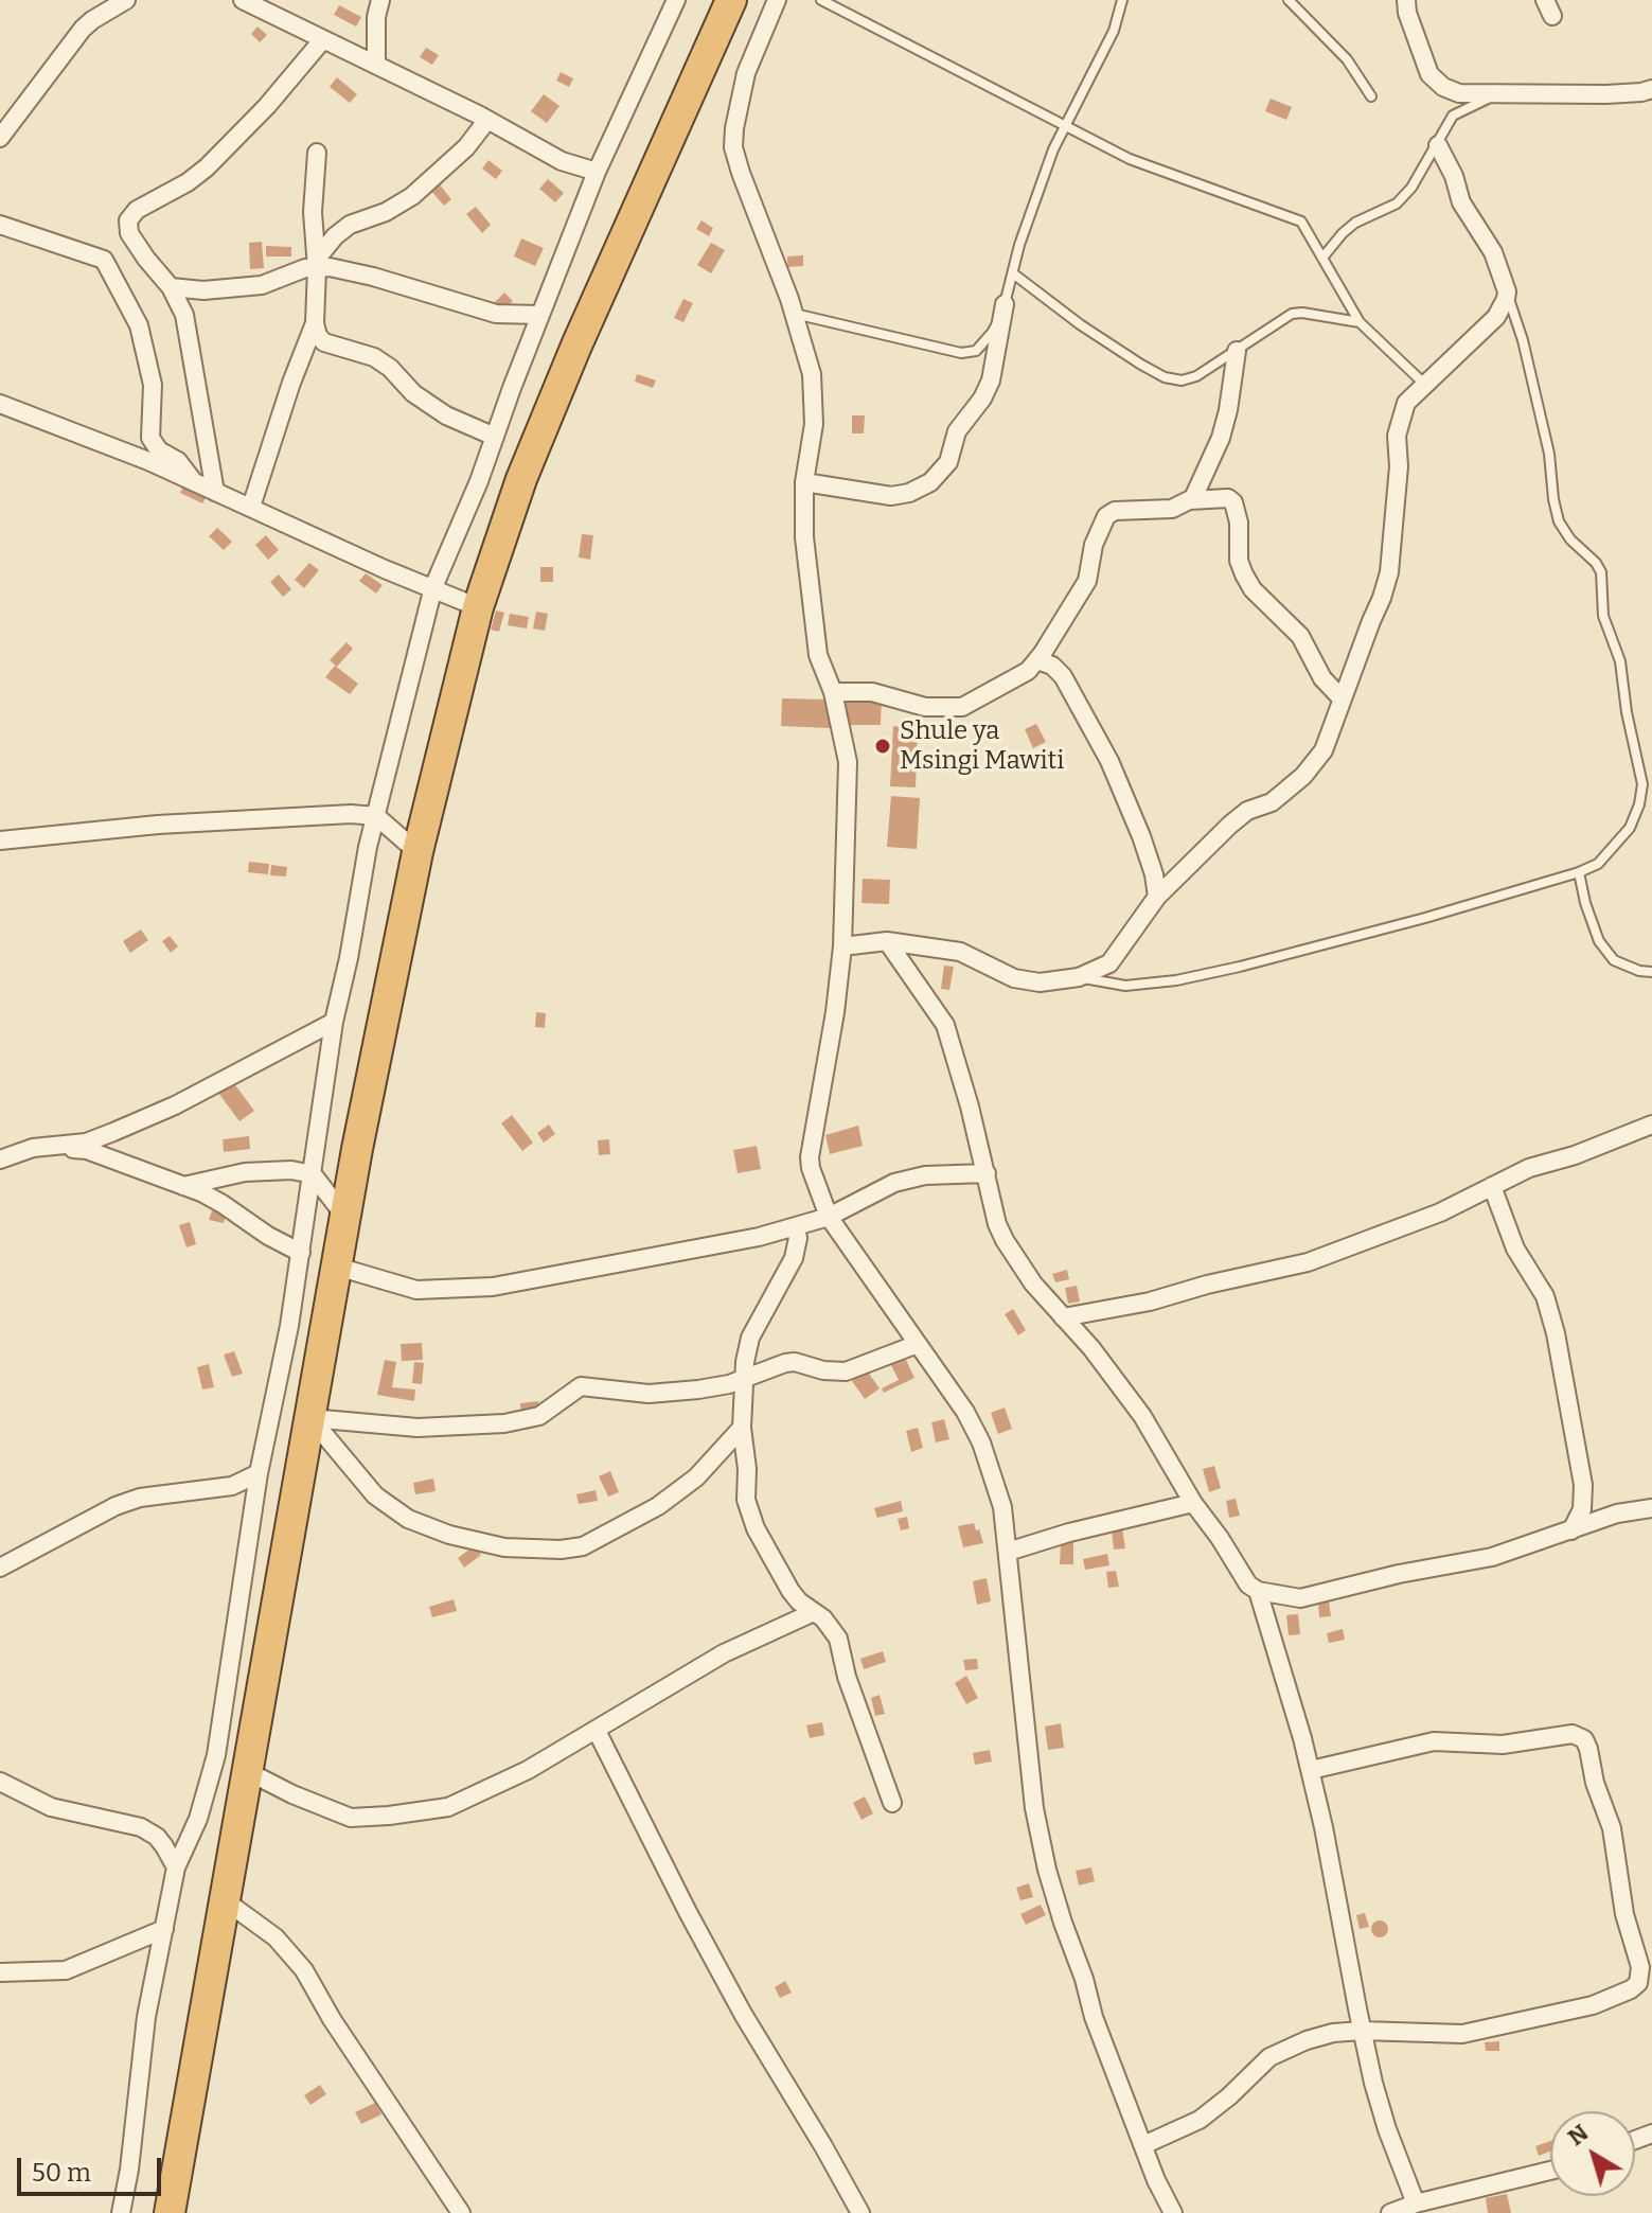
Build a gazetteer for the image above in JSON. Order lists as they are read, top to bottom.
{
  "places": ["Shule ya Msingi Mawiti"],
  "scale_bar": "50 m",
  "north": "top left"
}
